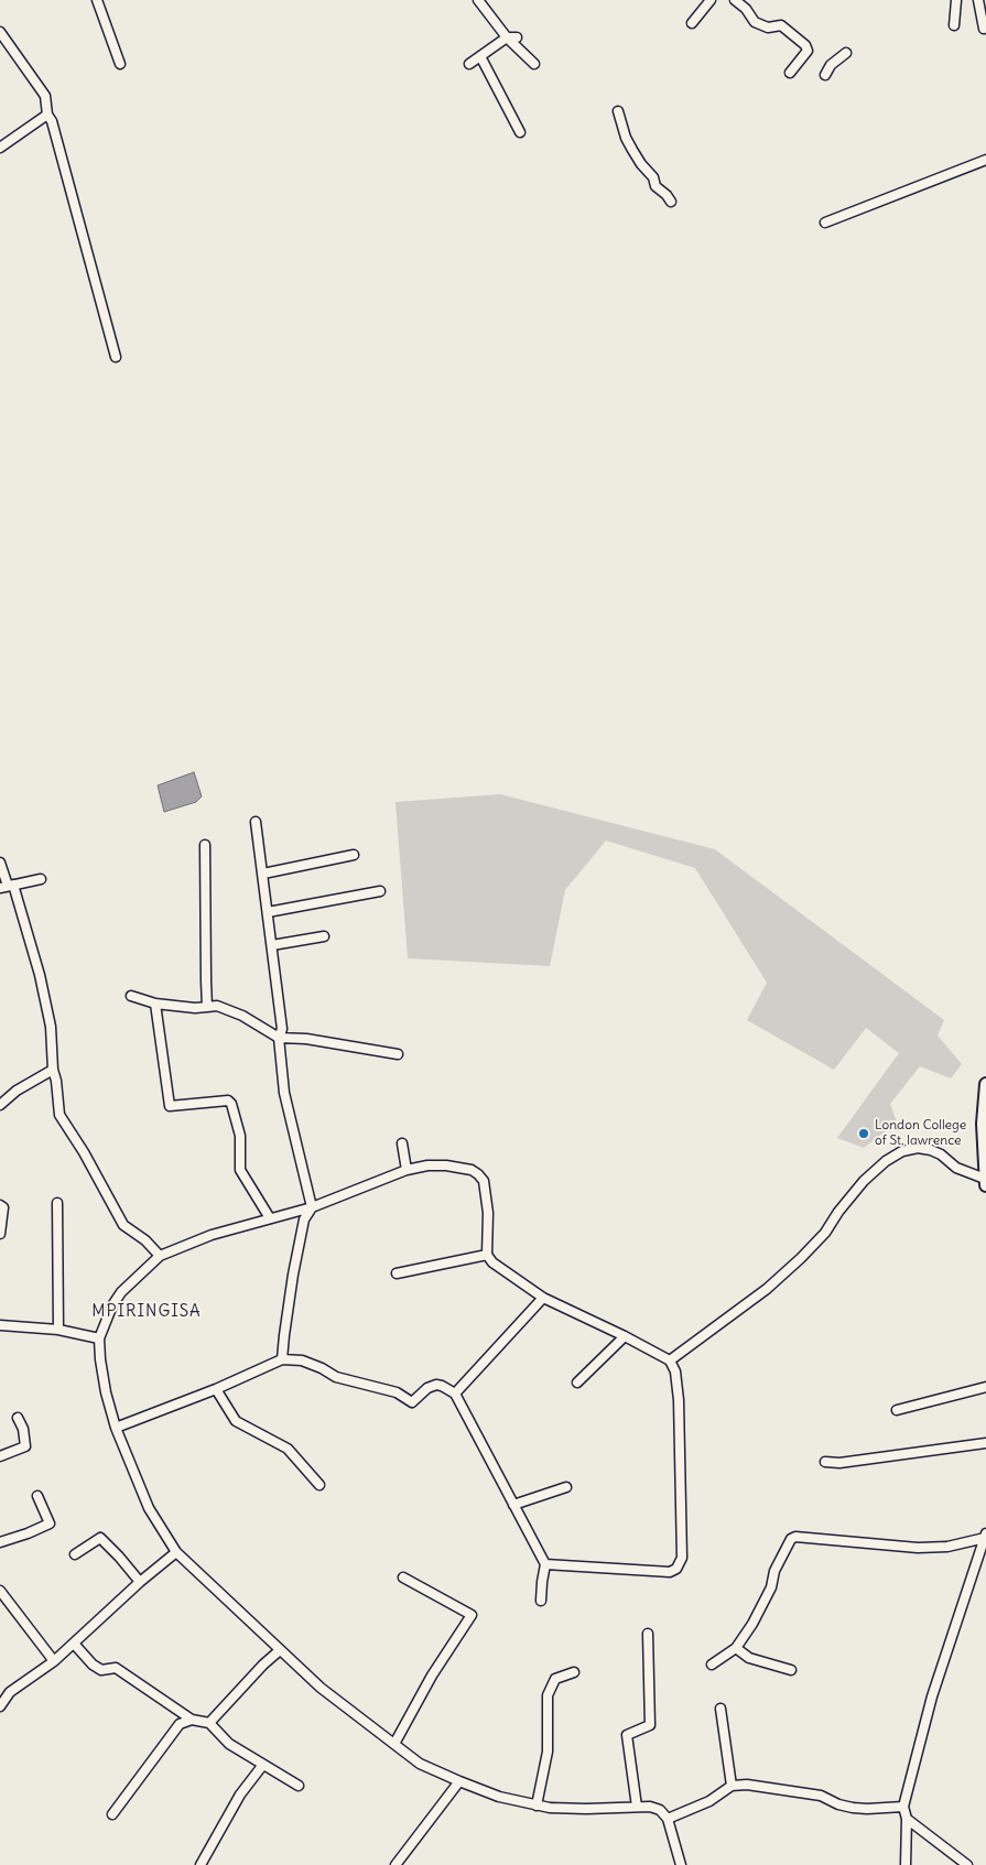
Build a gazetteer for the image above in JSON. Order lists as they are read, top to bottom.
{
  "districts": ["MPIRINGISA"],
  "places": ["London College of St. lawrence"]
}
